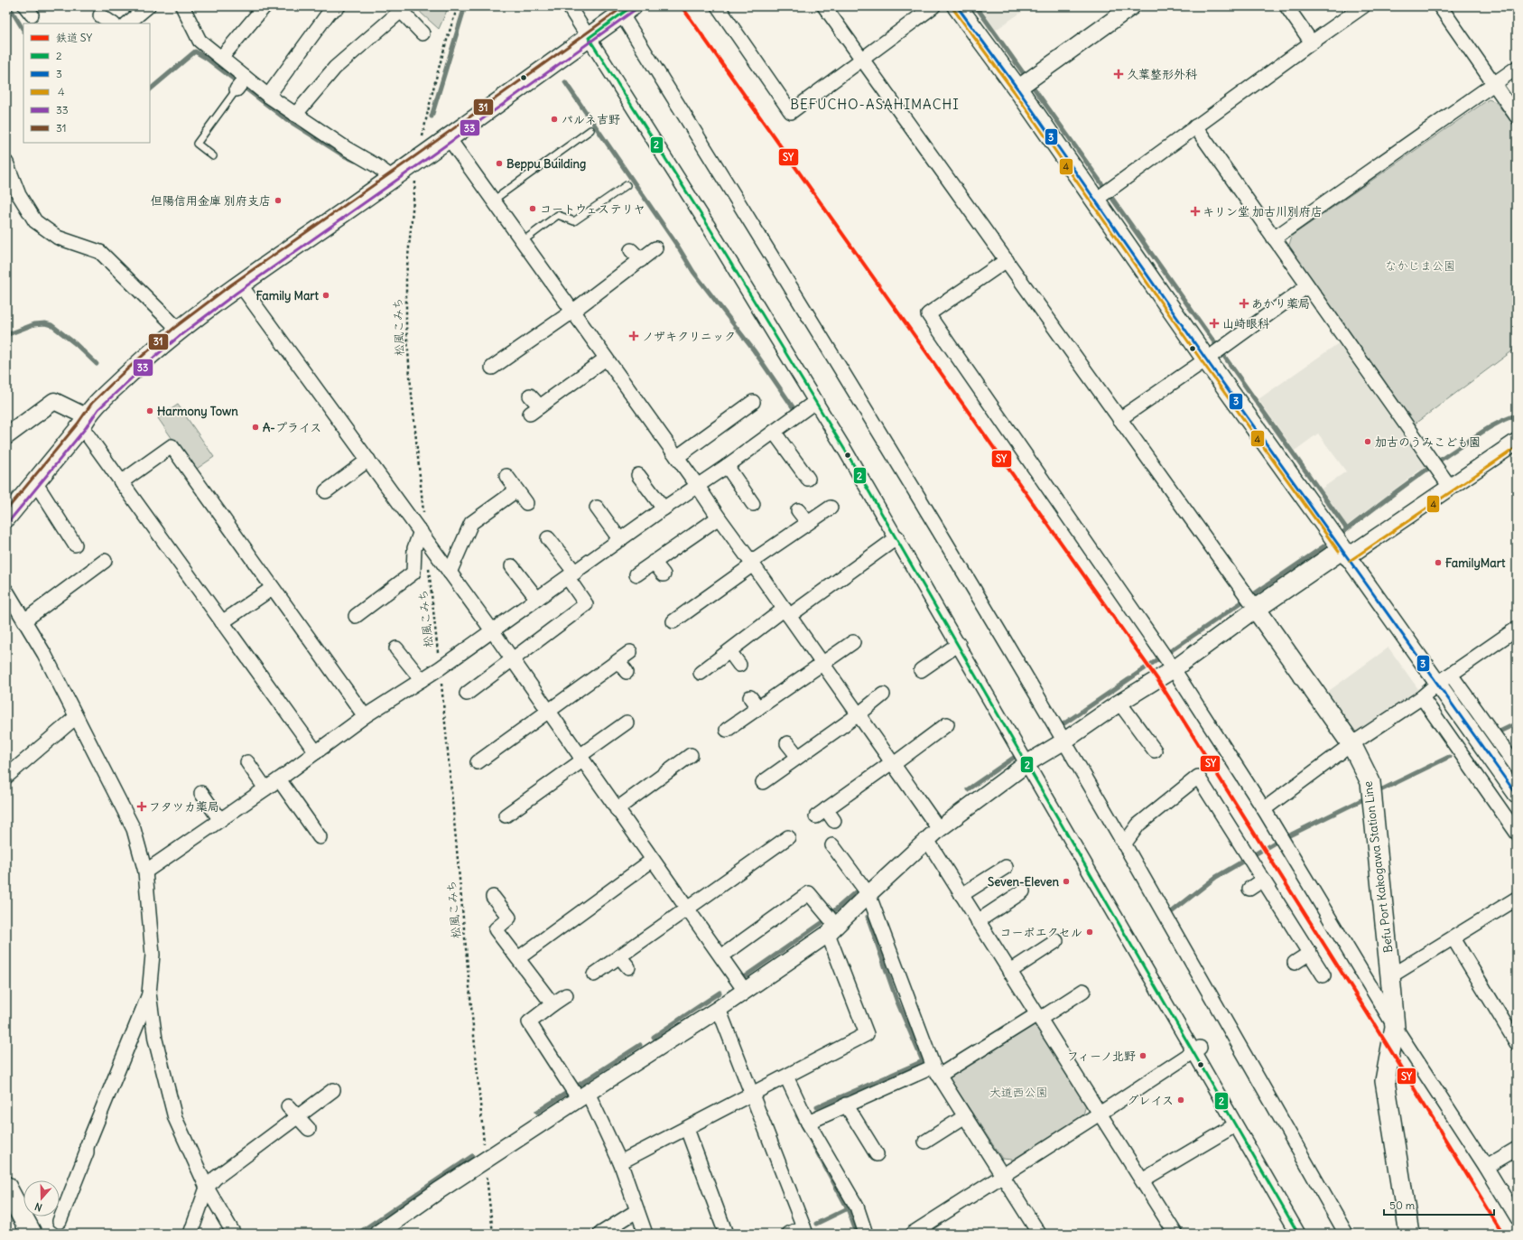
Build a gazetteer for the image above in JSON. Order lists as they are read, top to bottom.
{
  "streets": {
    "main road": ["Befu Port Kakogawa Station Line"],
    "path": ["松風こみち"]
  },
  "districts": ["BEFUCHO-ASAHIMACHI"],
  "parks": ["なかじま公園", "大道西公園"],
  "places": {
    "health": [
      "久葉整形外科",
      "キリン堂 加古川別府店",
      "あかり薬局",
      "山崎眼科",
      "ノザキクリニック",
      "フタツカ薬局"
    ],
    "other": [
      "パルネ吉野",
      "Beppu Building",
      "但陽信用金庫 別府支店",
      "コートウェステリヤ",
      "Family Mart",
      "Harmony Town",
      "A-プライス",
      "加古のうみこども園",
      "FamilyMart",
      "Seven-Eleven",
      "コーポエクセル",
      "フィーノ北野",
      "グレイス"
    ]
  },
  "lines": [
    "rail line SY",
    "transit line 2",
    "transit line 3",
    "transit line 31",
    "transit line ４",
    "transit line 33"
  ],
  "legend": [
    "鉄道 SY",
    "2",
    "3",
    "４",
    "33",
    "31"
  ],
  "scale_bar": "50 m",
  "north": "bottom"
}
